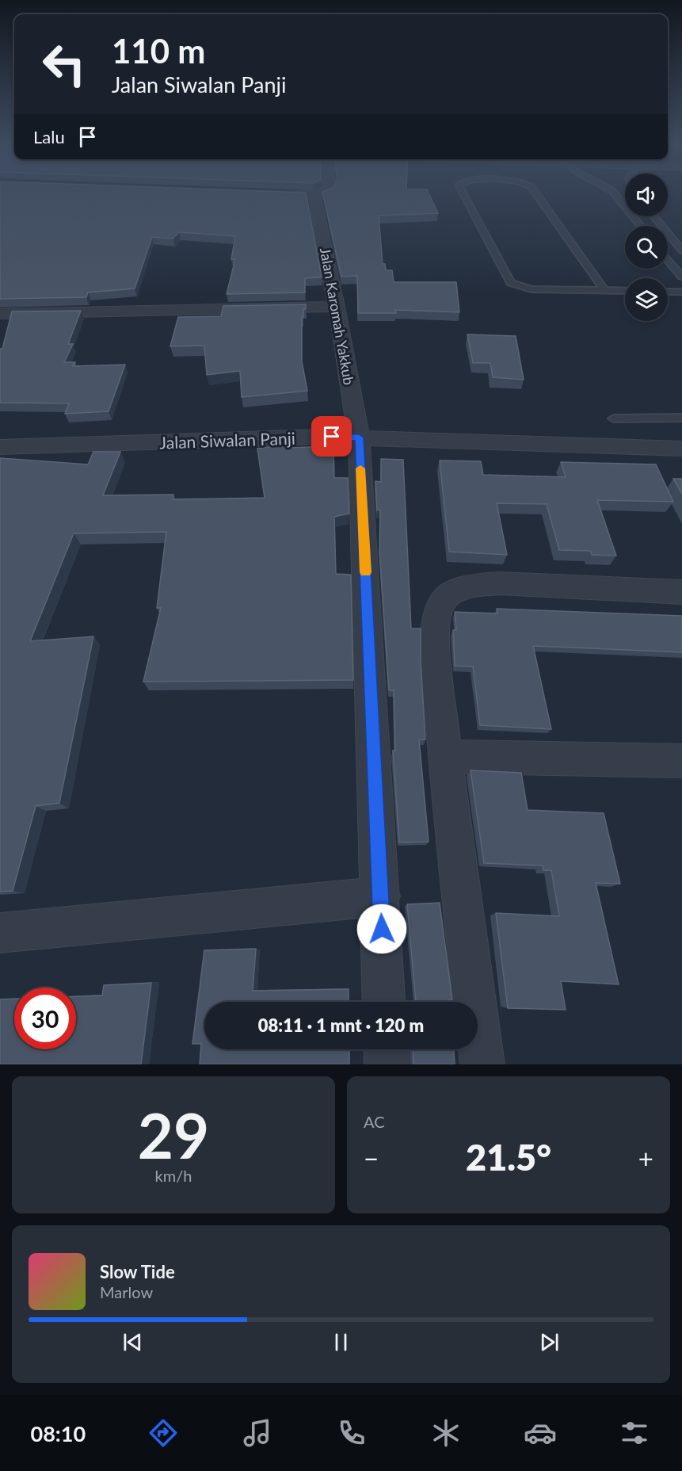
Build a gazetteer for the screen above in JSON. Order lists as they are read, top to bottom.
{
  "streets": {
    "street": ["Jalan Karomah Yakkub", "Jalan Siwalan Panji"]
  },
  "crossings": [
    ["Jalan Karomah Yakkub", "Jalan Siwalan Panji"]
  ],
  "page": {
    "turn": ["110 m", "Jalan Siwalan Panji"],
    "then": "Lalu",
    "limit": "30",
    "trip": "08:11 · 1 mnt · 120 m",
    "tile": [
      ["29", "km/h"],
      "AC"
    ],
    "heat": ["−", "21.5°", "+"],
    "song": ["Slow Tide", "Marlow"],
    "tabs": "08:10"
  }
}
